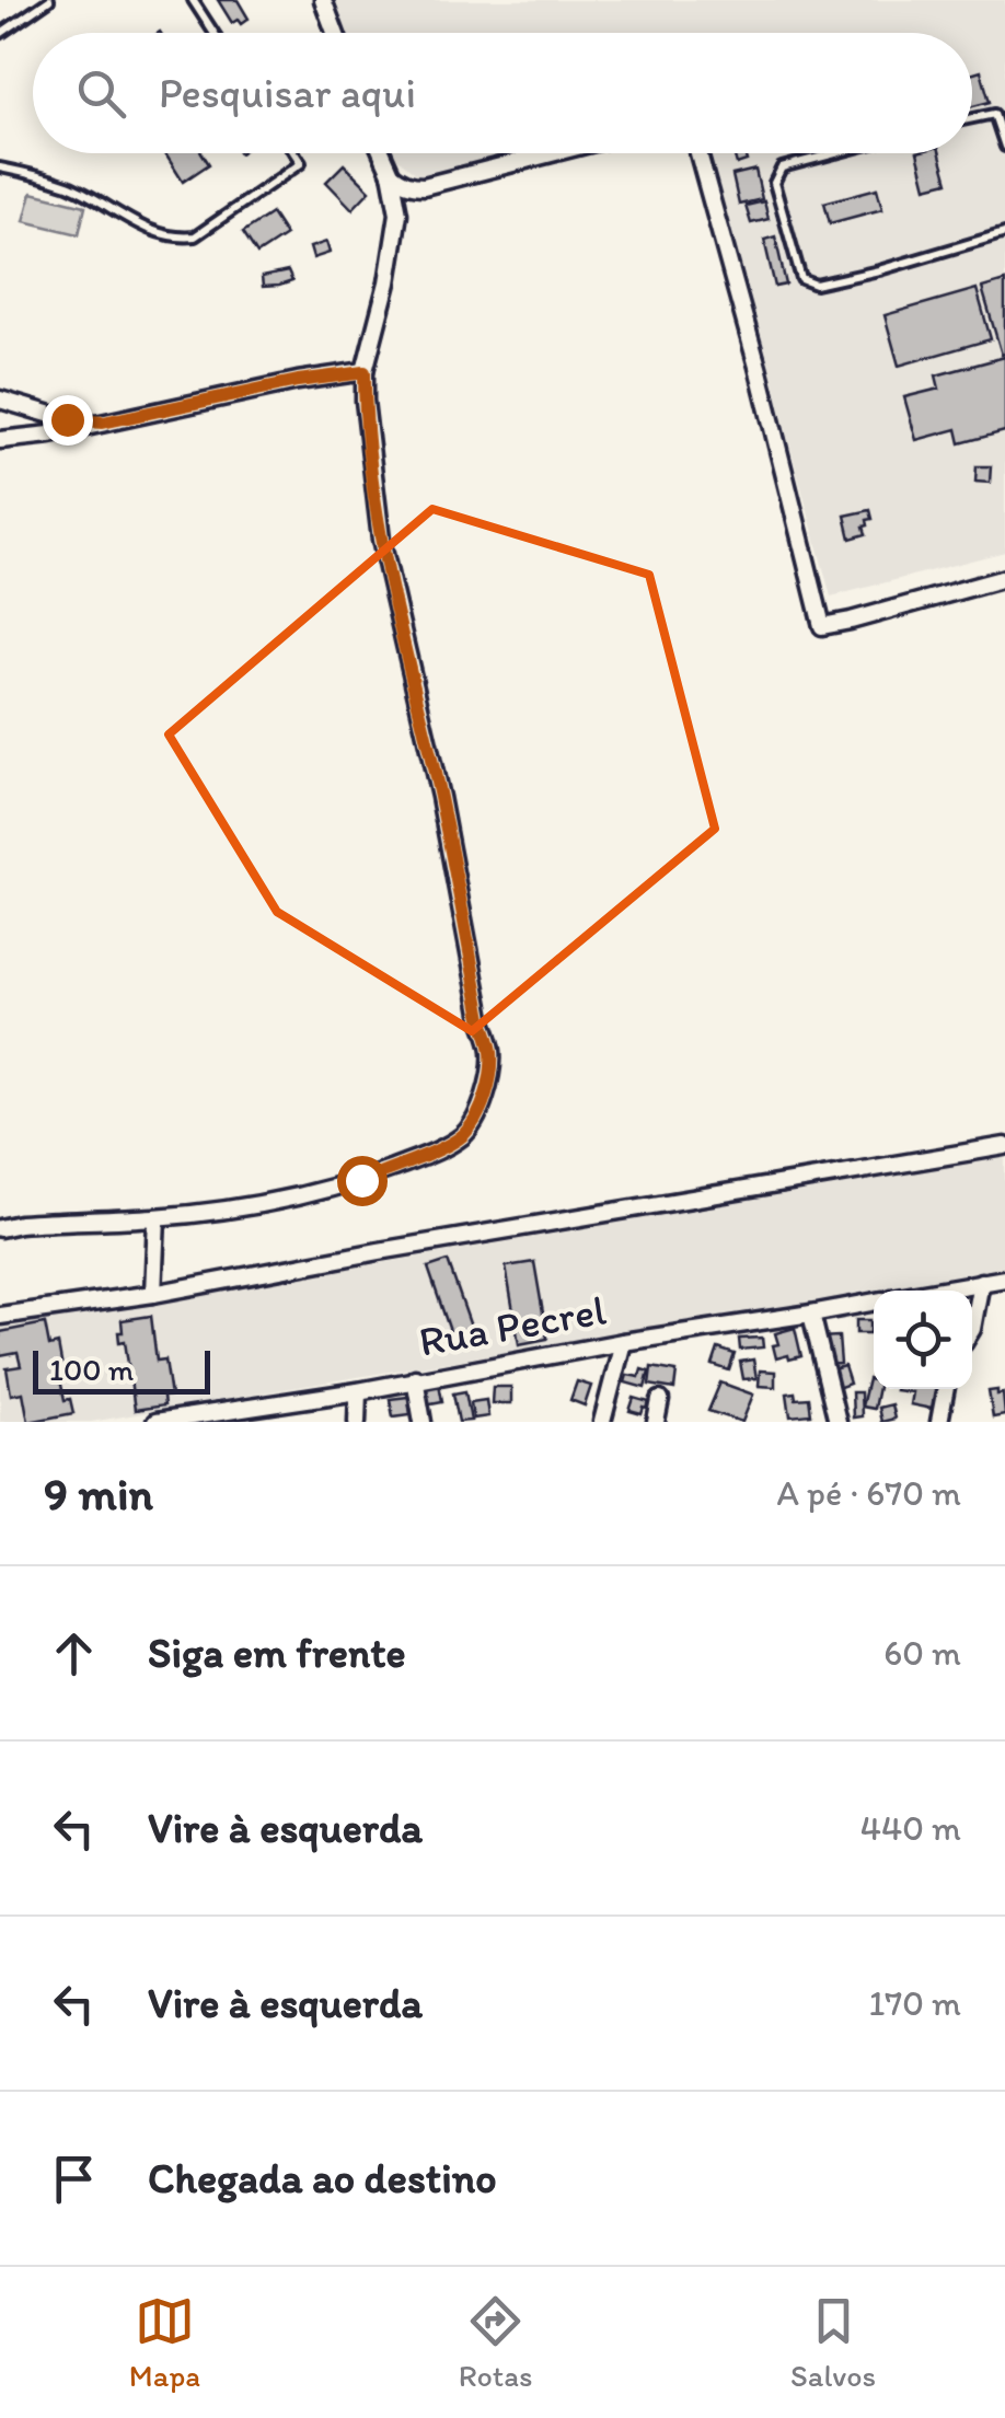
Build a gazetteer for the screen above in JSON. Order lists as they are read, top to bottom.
{
  "streets": {
    "street": ["Rua Pecrel"]
  },
  "scale_bar": "100 m",
  "page": {
    "search": "Pesquisar aqui",
    "scale": "100 m",
    "heading": ["9 min", "A pé · 670 m"],
    "list": [
      ["Siga em frente", "60 m"],
      ["Vire à esquerda", "440 m"],
      ["Vire à esquerda", "170 m"],
      "Chegada ao destino"
    ],
    "nav": ["Mapa", "Rotas", "Salvos"]
  }
}
